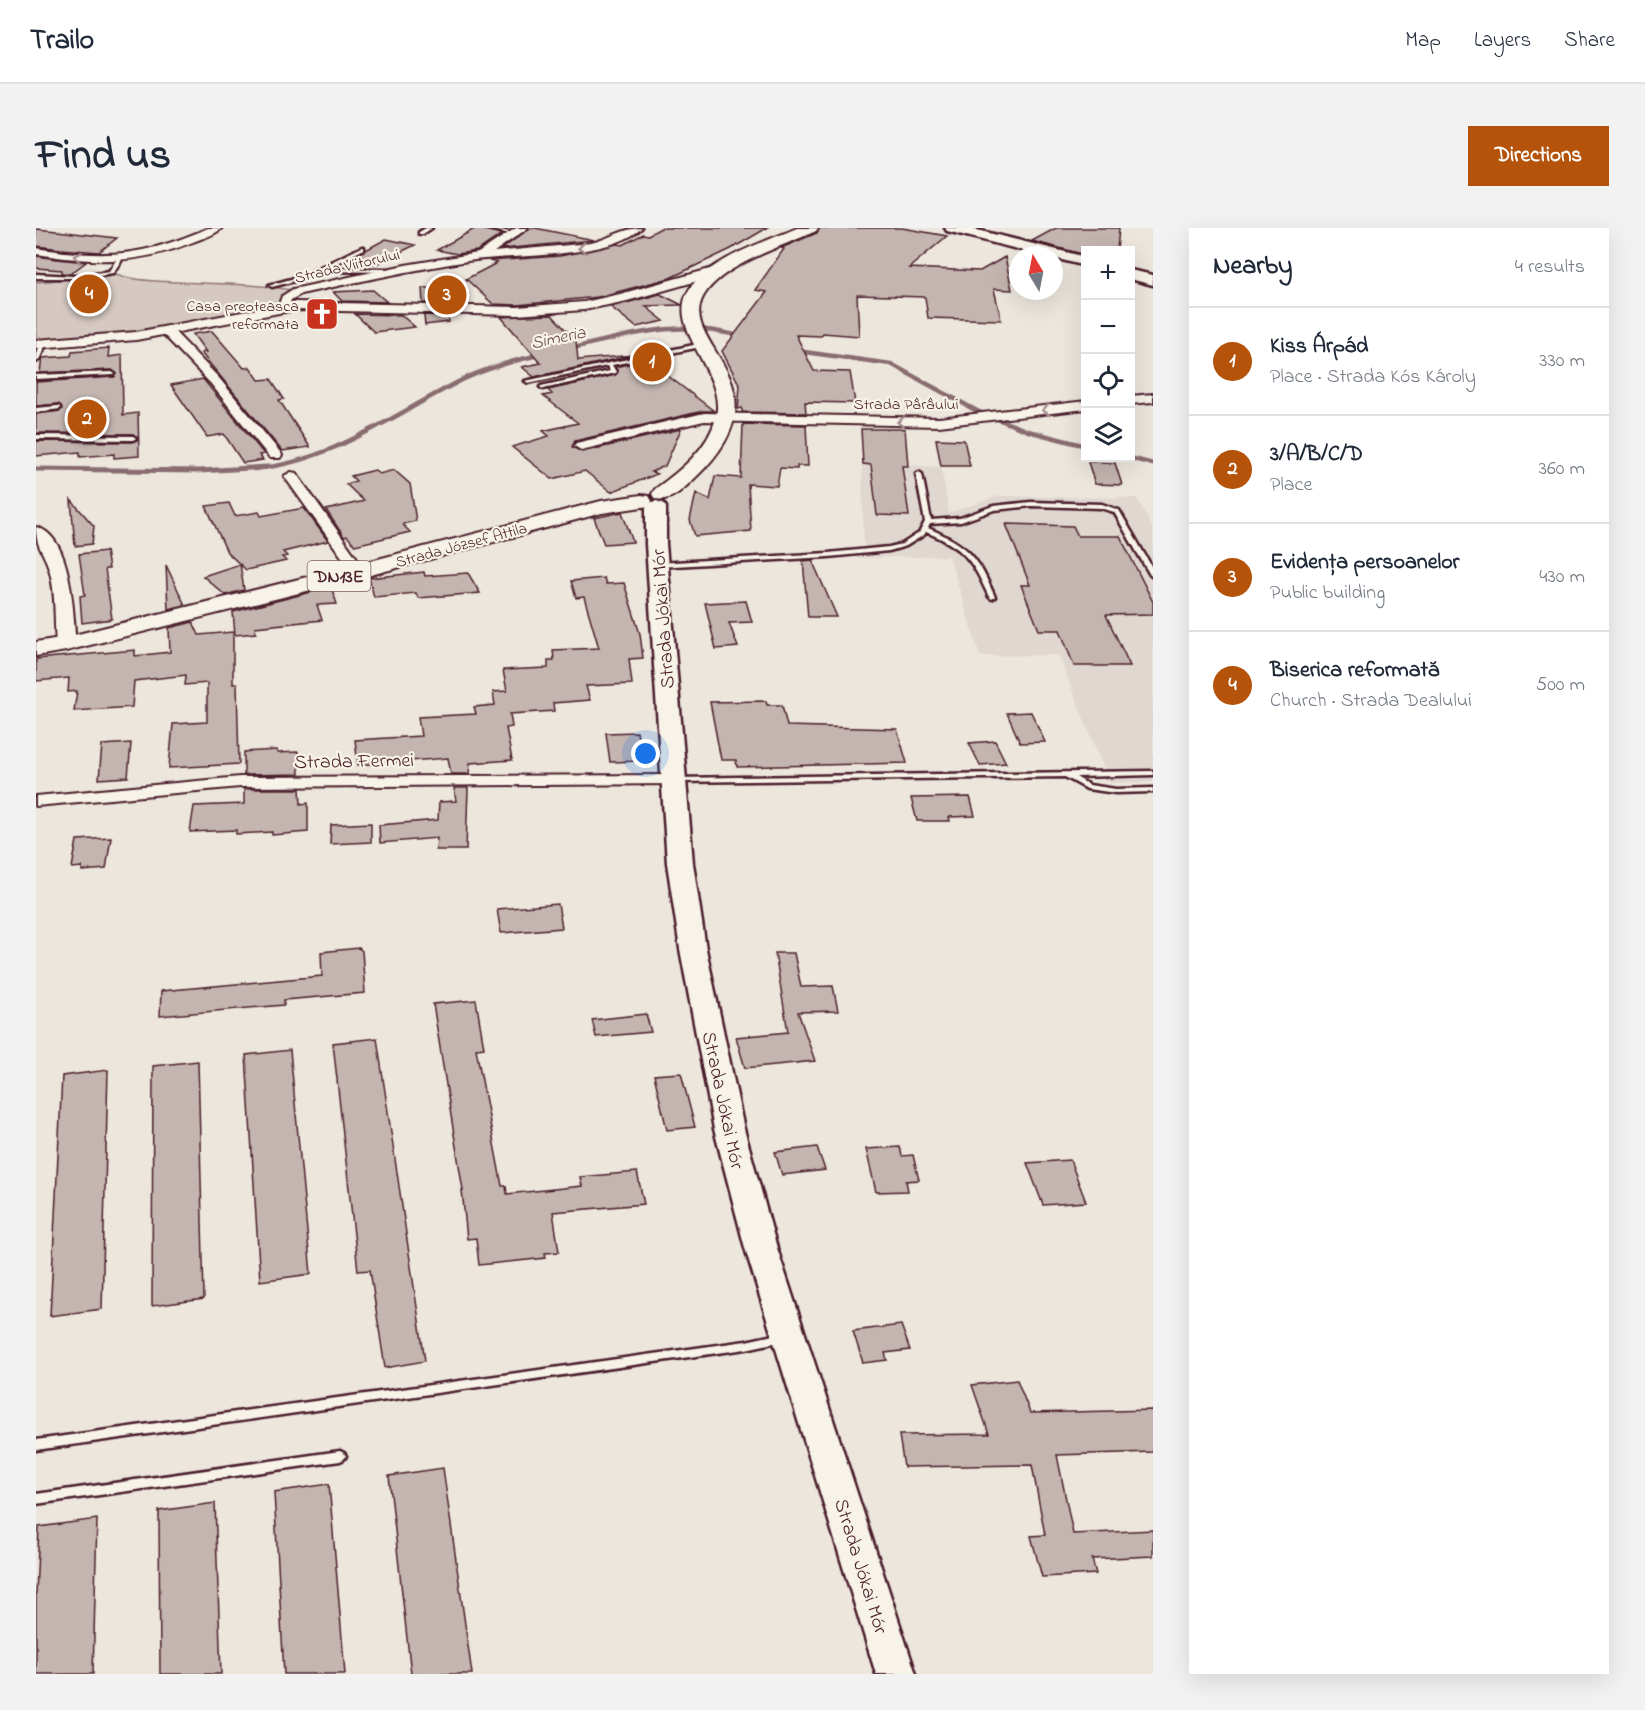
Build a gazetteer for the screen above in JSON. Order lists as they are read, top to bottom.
{
  "streets": {
    "main road": ["Strada József Attila", "DN13E", "Strada Jókai Mór"],
    "street": ["Strada Viitorului", "Strada Pârâului", "Strada Fermei"]
  },
  "crossings": [
    ["Strada József Attila", "Strada Jókai Mór"],
    ["Strada Jókai Mór", "Strada Fermei"]
  ],
  "one_way": ["Strada Pârâului"],
  "water": ["Simeria"],
  "places": {
    "church": ["Casa preoteasca reformata"]
  },
  "north": "top",
  "page": {
    "header": "Trailo",
    "nav": ["Map", "Layers", "Share"],
    "title": "Find us",
    "buttons": "Directions",
    "heading": ["Nearby", "4 results"],
    "map_buttons": ["+", "−"],
    "pins": [
      "4",
      "3",
      "1",
      "2"
    ],
    "list": [
      {
        "mark": "1",
        "name": "Kiss Árpád",
        "note": "Place · Strada Kós Károly",
        "value": "330 m"
      },
      {
        "mark": "2",
        "name": "3/A/B/C/D",
        "note": "Place",
        "value": "360 m"
      },
      {
        "mark": "3",
        "name": "Evidența persoanelor",
        "note": "Public building",
        "value": "430 m"
      },
      {
        "mark": "4",
        "name": "Biserica reformată",
        "note": "Church · Strada Dealului",
        "value": "500 m"
      }
    ]
  }
}
